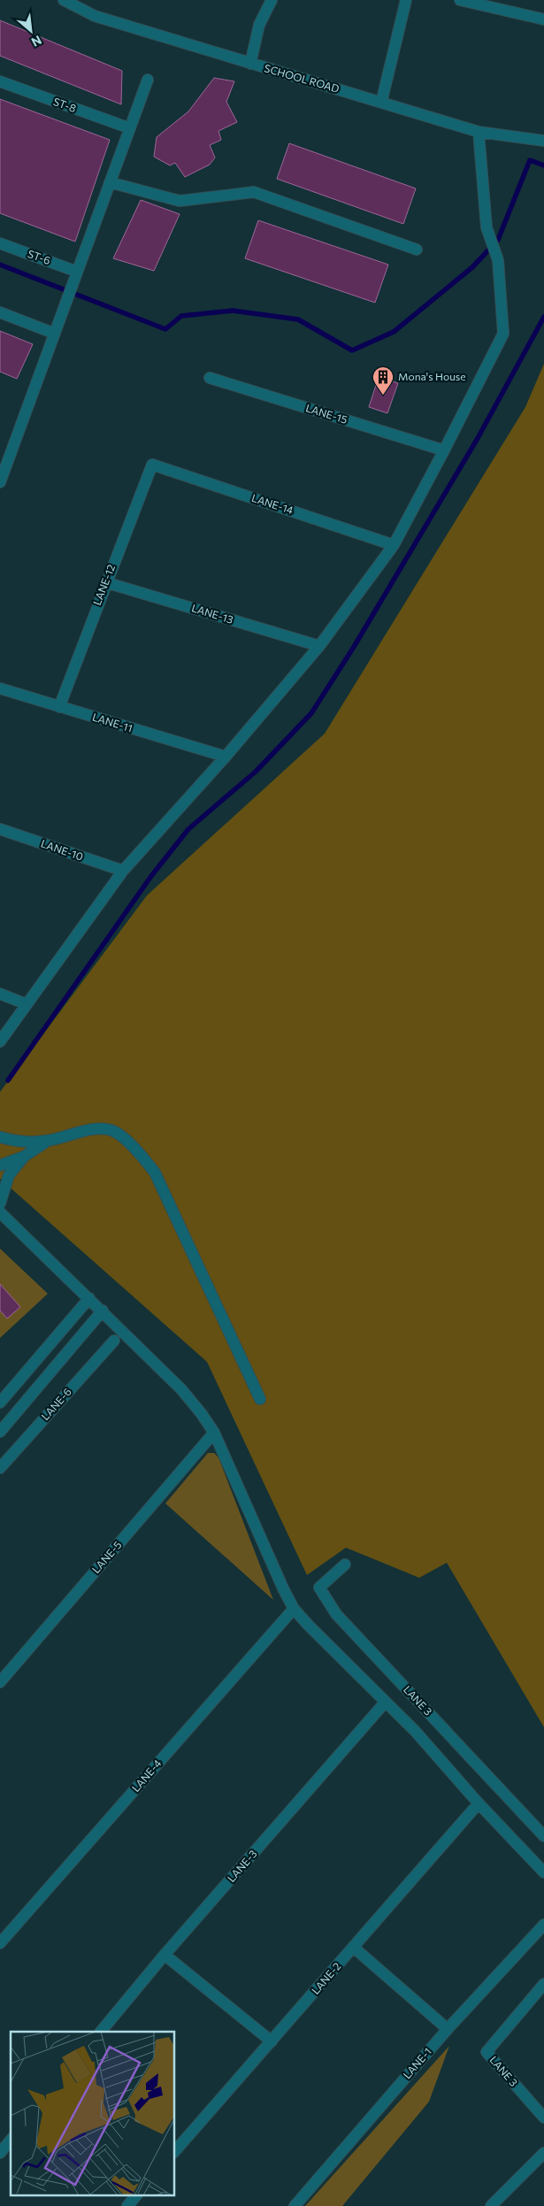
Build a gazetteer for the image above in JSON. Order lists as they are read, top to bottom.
{
  "streets": {
    "street": [
      "SCHOOL ROAD",
      "ST-8",
      "ST-6",
      "LANE-15",
      "LANE-14",
      "LANE-12",
      "LANE-13",
      "LANE-11",
      "LANE-10",
      "LANE-6",
      "LANE-5",
      "LANE 3",
      "LANE-4",
      "LANE-3",
      "LANE-2",
      "LANE-1"
    ]
  },
  "crossings": [
    ["LANE-14", "LANE-12"],
    ["LANE-12", "LANE-13"],
    ["LANE-12", "LANE-11"]
  ],
  "places": {
    "building": ["Mona's House"]
  },
  "north": "bottom right"
}
